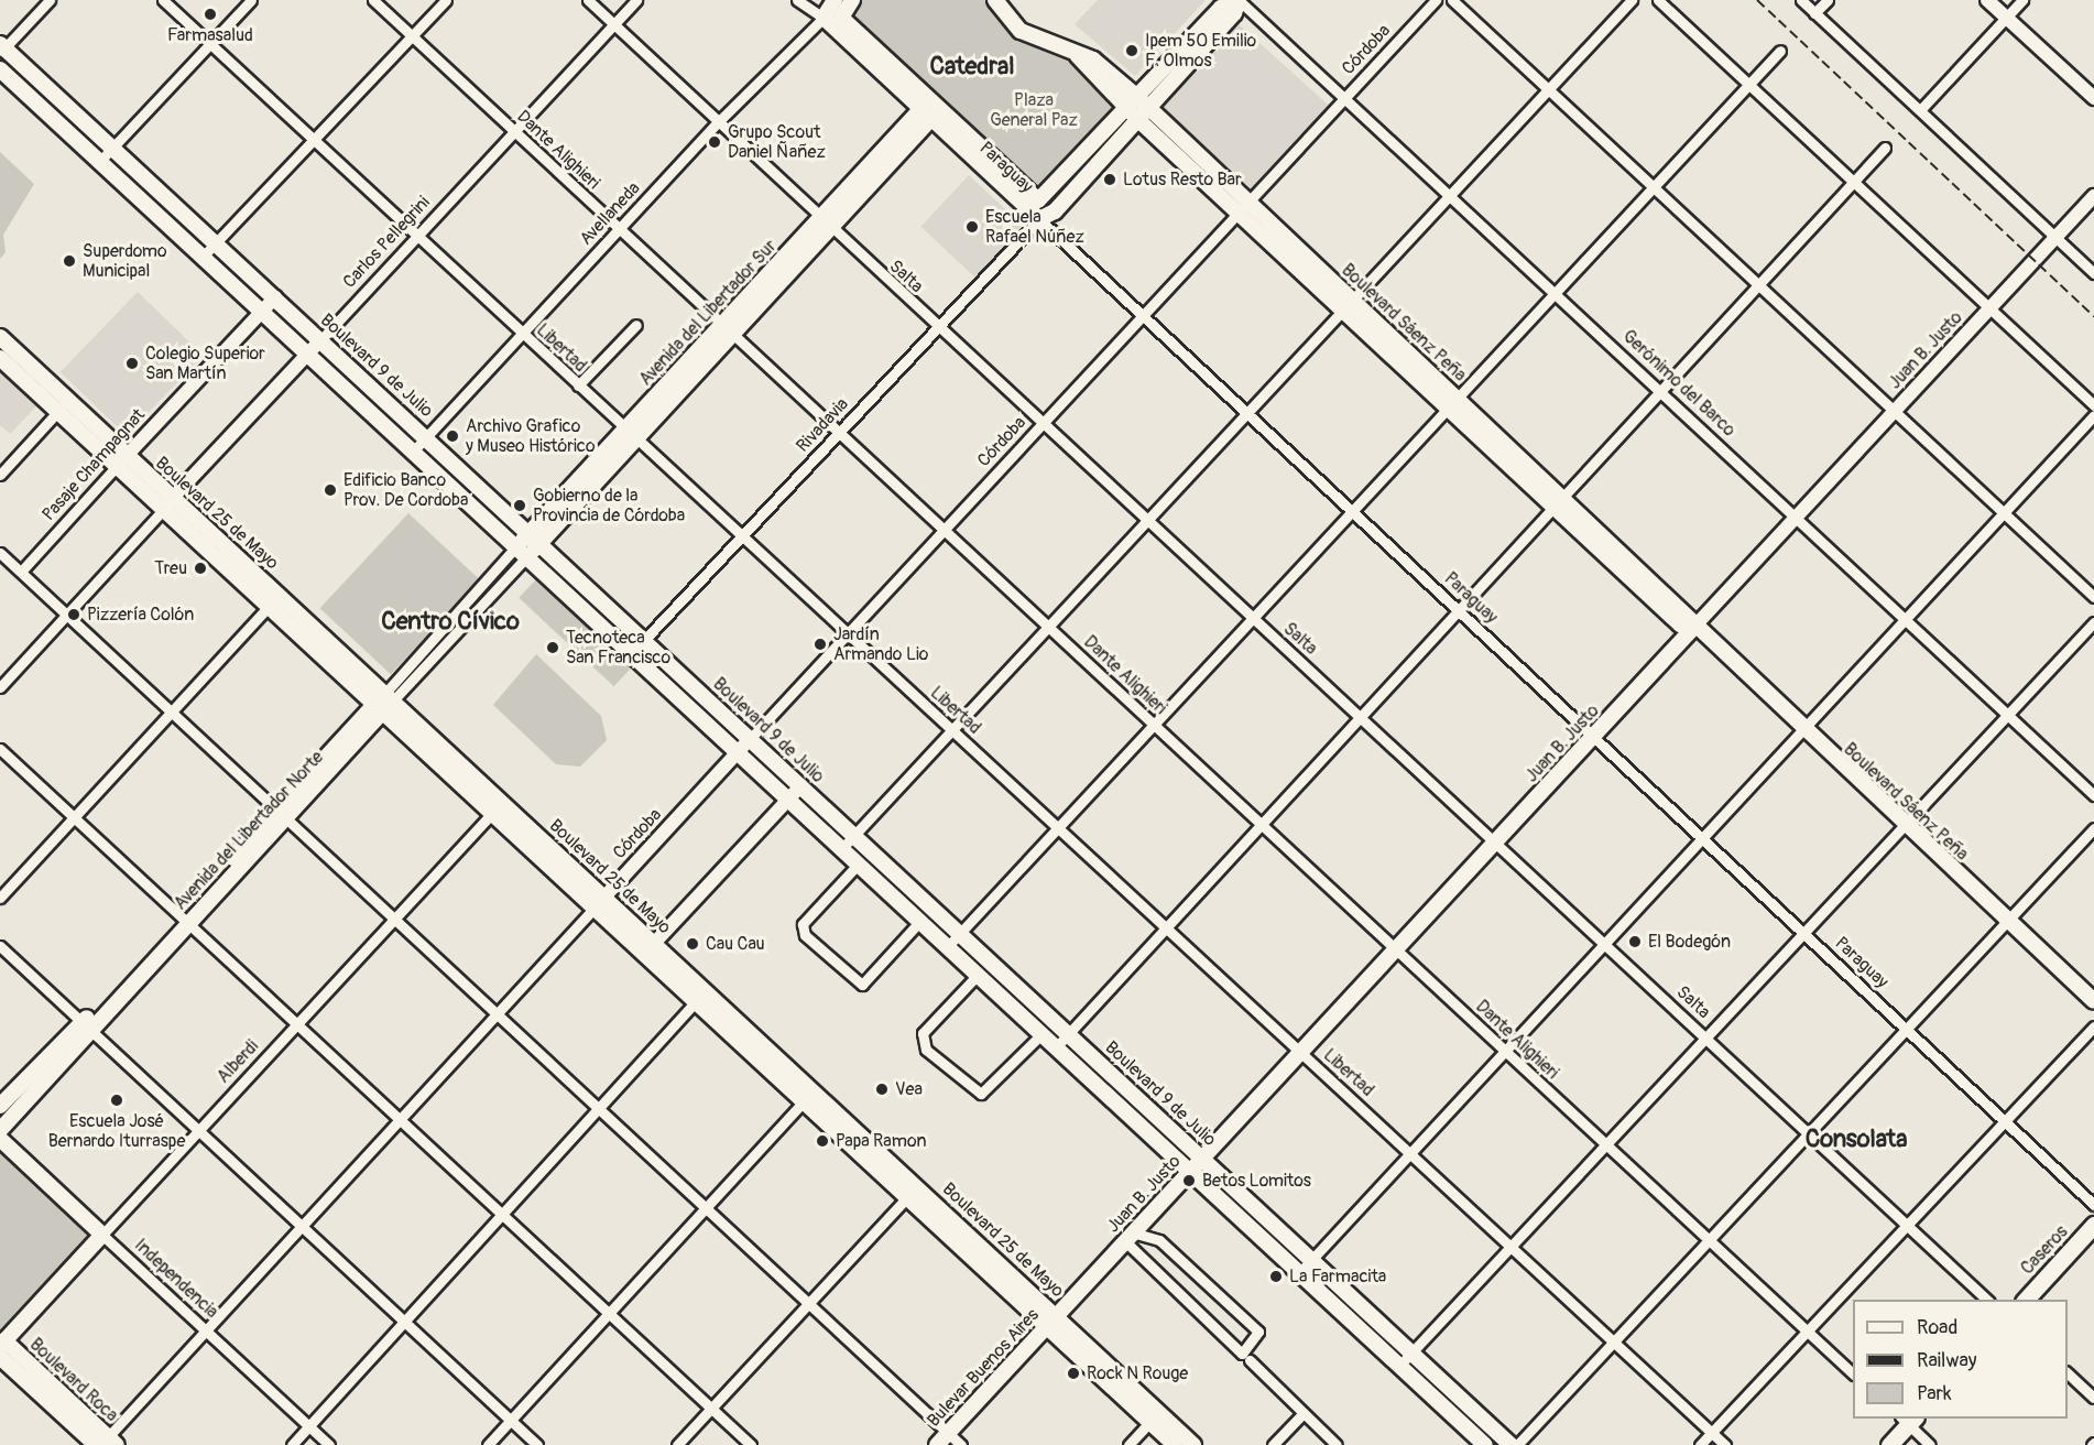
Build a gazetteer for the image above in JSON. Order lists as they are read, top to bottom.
{
  "streets": {
    "main road": [
      "Paraguay",
      "Avellaneda",
      "Avenida del Libertador Sur",
      "Boulevard Sáenz Peña",
      "Juan B. Justo",
      "Boulevard 9 de Julio",
      "Rivadavia",
      "Boulevard 25 de Mayo",
      "Avenida del Libertador Norte",
      "Alberdi",
      "Caseros",
      "Independencia",
      "Bulevar Buenos Aires",
      "Boulevard Roca"
    ],
    "street": [
      "Córdoba",
      "Dante Alighieri",
      "Carlos Pellegrini",
      "Salta",
      "Libertad",
      "Gerónimo del Barco",
      "Pasaje Champagnat"
    ]
  },
  "crossings": [
    ["Córdoba", "Dante Alighieri"],
    ["Córdoba", "Paraguay"],
    ["Córdoba", "Salta"],
    ["Córdoba", "Boulevard Sáenz Peña"],
    ["Córdoba", "Libertad"],
    ["Córdoba", "Boulevard 9 de Julio"],
    ["Córdoba", "Gerónimo del Barco"],
    ["Córdoba", "Boulevard 25 de Mayo"],
    ["Dante Alighieri", "Avellaneda"],
    ["Dante Alighieri", "Carlos Pellegrini"],
    ["Dante Alighieri", "Avenida del Libertador Sur"],
    ["Dante Alighieri", "Juan B. Justo"],
    ["Dante Alighieri", "Rivadavia"],
    ["Paraguay", "Avellaneda"],
    ["Paraguay", "Avenida del Libertador Sur"],
    ["Paraguay", "Juan B. Justo"],
    ["Paraguay", "Rivadavia"],
    ["Avellaneda", "Salta"],
    ["Avellaneda", "Libertad"],
    ["Avellaneda", "Boulevard 9 de Julio"],
    ["Carlos Pellegrini", "Salta"],
    ["Carlos Pellegrini", "Libertad"],
    ["Carlos Pellegrini", "Boulevard 9 de Julio"],
    ["Carlos Pellegrini", "Boulevard 25 de Mayo"],
    ["Salta", "Avenida del Libertador Sur"],
    ["Salta", "Juan B. Justo"],
    ["Salta", "Rivadavia"],
    ["Avenida del Libertador Sur", "Libertad"],
    ["Avenida del Libertador Sur", "Boulevard 9 de Julio"],
    ["Avenida del Libertador Sur", "Avenida del Libertador Norte"],
    ["Boulevard Sáenz Peña", "Juan B. Justo"],
    ["Boulevard Sáenz Peña", "Rivadavia"],
    ["Libertad", "Juan B. Justo"],
    ["Libertad", "Rivadavia"],
    ["Juan B. Justo", "Boulevard 9 de Julio"],
    ["Juan B. Justo", "Gerónimo del Barco"],
    ["Juan B. Justo", "Boulevard 25 de Mayo"],
    ["Juan B. Justo", "Bulevar Buenos Aires"],
    ["Boulevard 9 de Julio", "Rivadavia"],
    ["Boulevard 9 de Julio", "Pasaje Champagnat"],
    ["Boulevard 9 de Julio", "Avenida del Libertador Norte"],
    ["Gerónimo del Barco", "Rivadavia"],
    ["Pasaje Champagnat", "Boulevard 25 de Mayo"],
    ["Boulevard 25 de Mayo", "Avenida del Libertador Norte"],
    ["Boulevard 25 de Mayo", "Alberdi"],
    ["Boulevard 25 de Mayo", "Bulevar Buenos Aires"],
    ["Alberdi", "Independencia"],
    ["Alberdi", "Boulevard Roca"]
  ],
  "districts": ["Catedral", "Centro Cívico", "Consolata"],
  "parks": ["Plaza General Paz"],
  "places": [
    "Farmasalud",
    "Ipem 50 Emilio F. Olmos",
    "Grupo Scout Daniel Ñañez",
    "Lotus Resto Bar",
    "Escuela Rafael Núñez",
    "Superdomo Municipal",
    "Colegio Superior San Martín",
    "Archivo Grafico y Museo Histórico",
    "Edificio Banco Prov. De Cordoba",
    "Gobierno de la Provincia de Córdoba",
    "Treu",
    "Pizzería Colón",
    "Jardín Armando Lio",
    "Tecnoteca San Francisco",
    "El Bodegón",
    "Cau Cau",
    "Vea",
    "Escuela José Bernardo Iturraspe",
    "Papa Ramon",
    "Betos Lomitos",
    "La Farmacita",
    "Rock N Rouge"
  ],
  "legend": ["Road", "Railway", "Park"]
}
